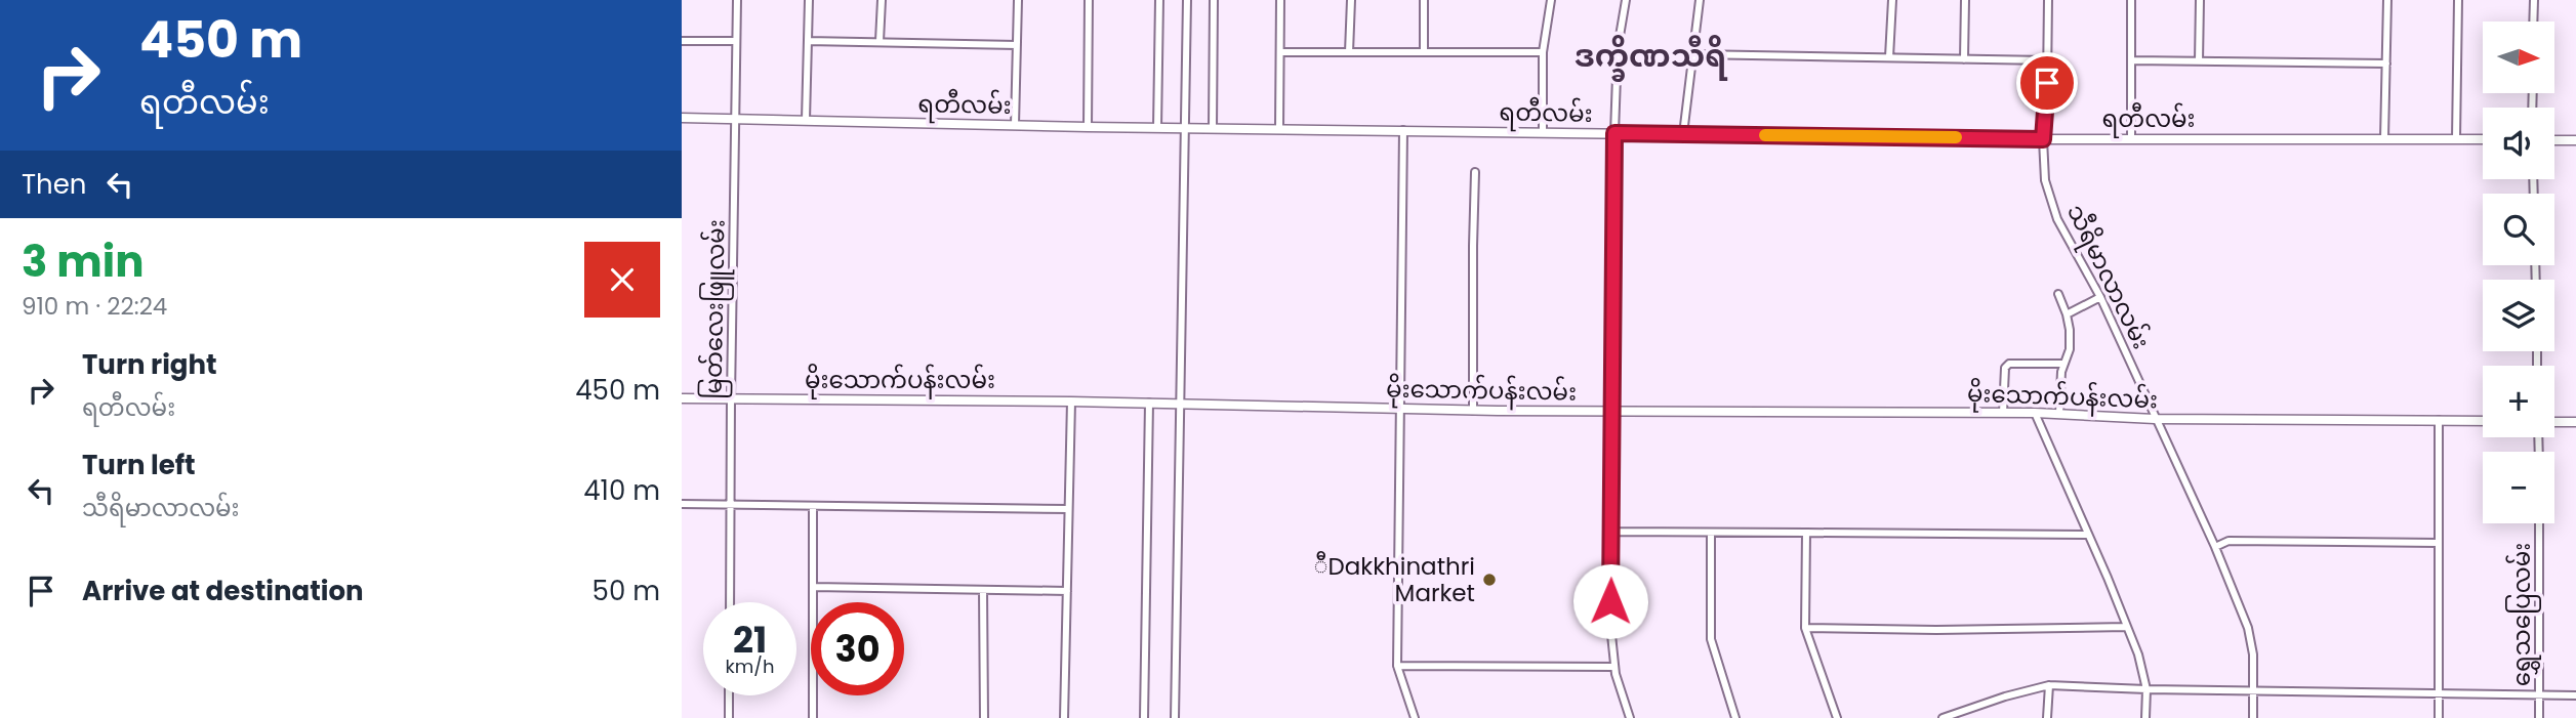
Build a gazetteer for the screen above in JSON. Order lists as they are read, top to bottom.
{
  "streets": {
    "street": [
      "ရတီလမ်း",
      "သီရိမာလာလမ်း",
      "မြတ်လေးဖြူလမ်း",
      "မိုးသောက်ပန်းလမ်း",
      "ရွှေသပြေလမ်း"
    ]
  },
  "crossings": [
    ["ရတီလမ်း", "သီရိမာလာလမ်း"],
    ["ရတီလမ်း", "မြတ်လေးဖြူလမ်း"],
    ["သီရိမာလာလမ်း", "မိုးသောက်ပန်းလမ်း"],
    ["မြတ်လေးဖြူလမ်း", "မိုးသောက်ပန်းလမ်း"]
  ],
  "districts": ["ဒက္ခိဏသီရိ"],
  "places": ["ီDakkhinathri Market"],
  "north": "right",
  "page": {
    "turn": ["450 m", "ရတီလမ်း"],
    "map_buttons": ["+", "−"],
    "then": "Then",
    "heading": ["3 min", "910 m · 22:24"],
    "list": [
      {
        "name": "Turn right",
        "note": "ရတီလမ်း",
        "value": "450 m"
      },
      {
        "name": "Turn left",
        "note": "သီရိမာလာလမ်း",
        "value": "410 m"
      },
      {
        "name": "Arrive at destination",
        "value": "50 m"
      }
    ],
    "speed": "21 km/h",
    "limit": "30"
  }
}
